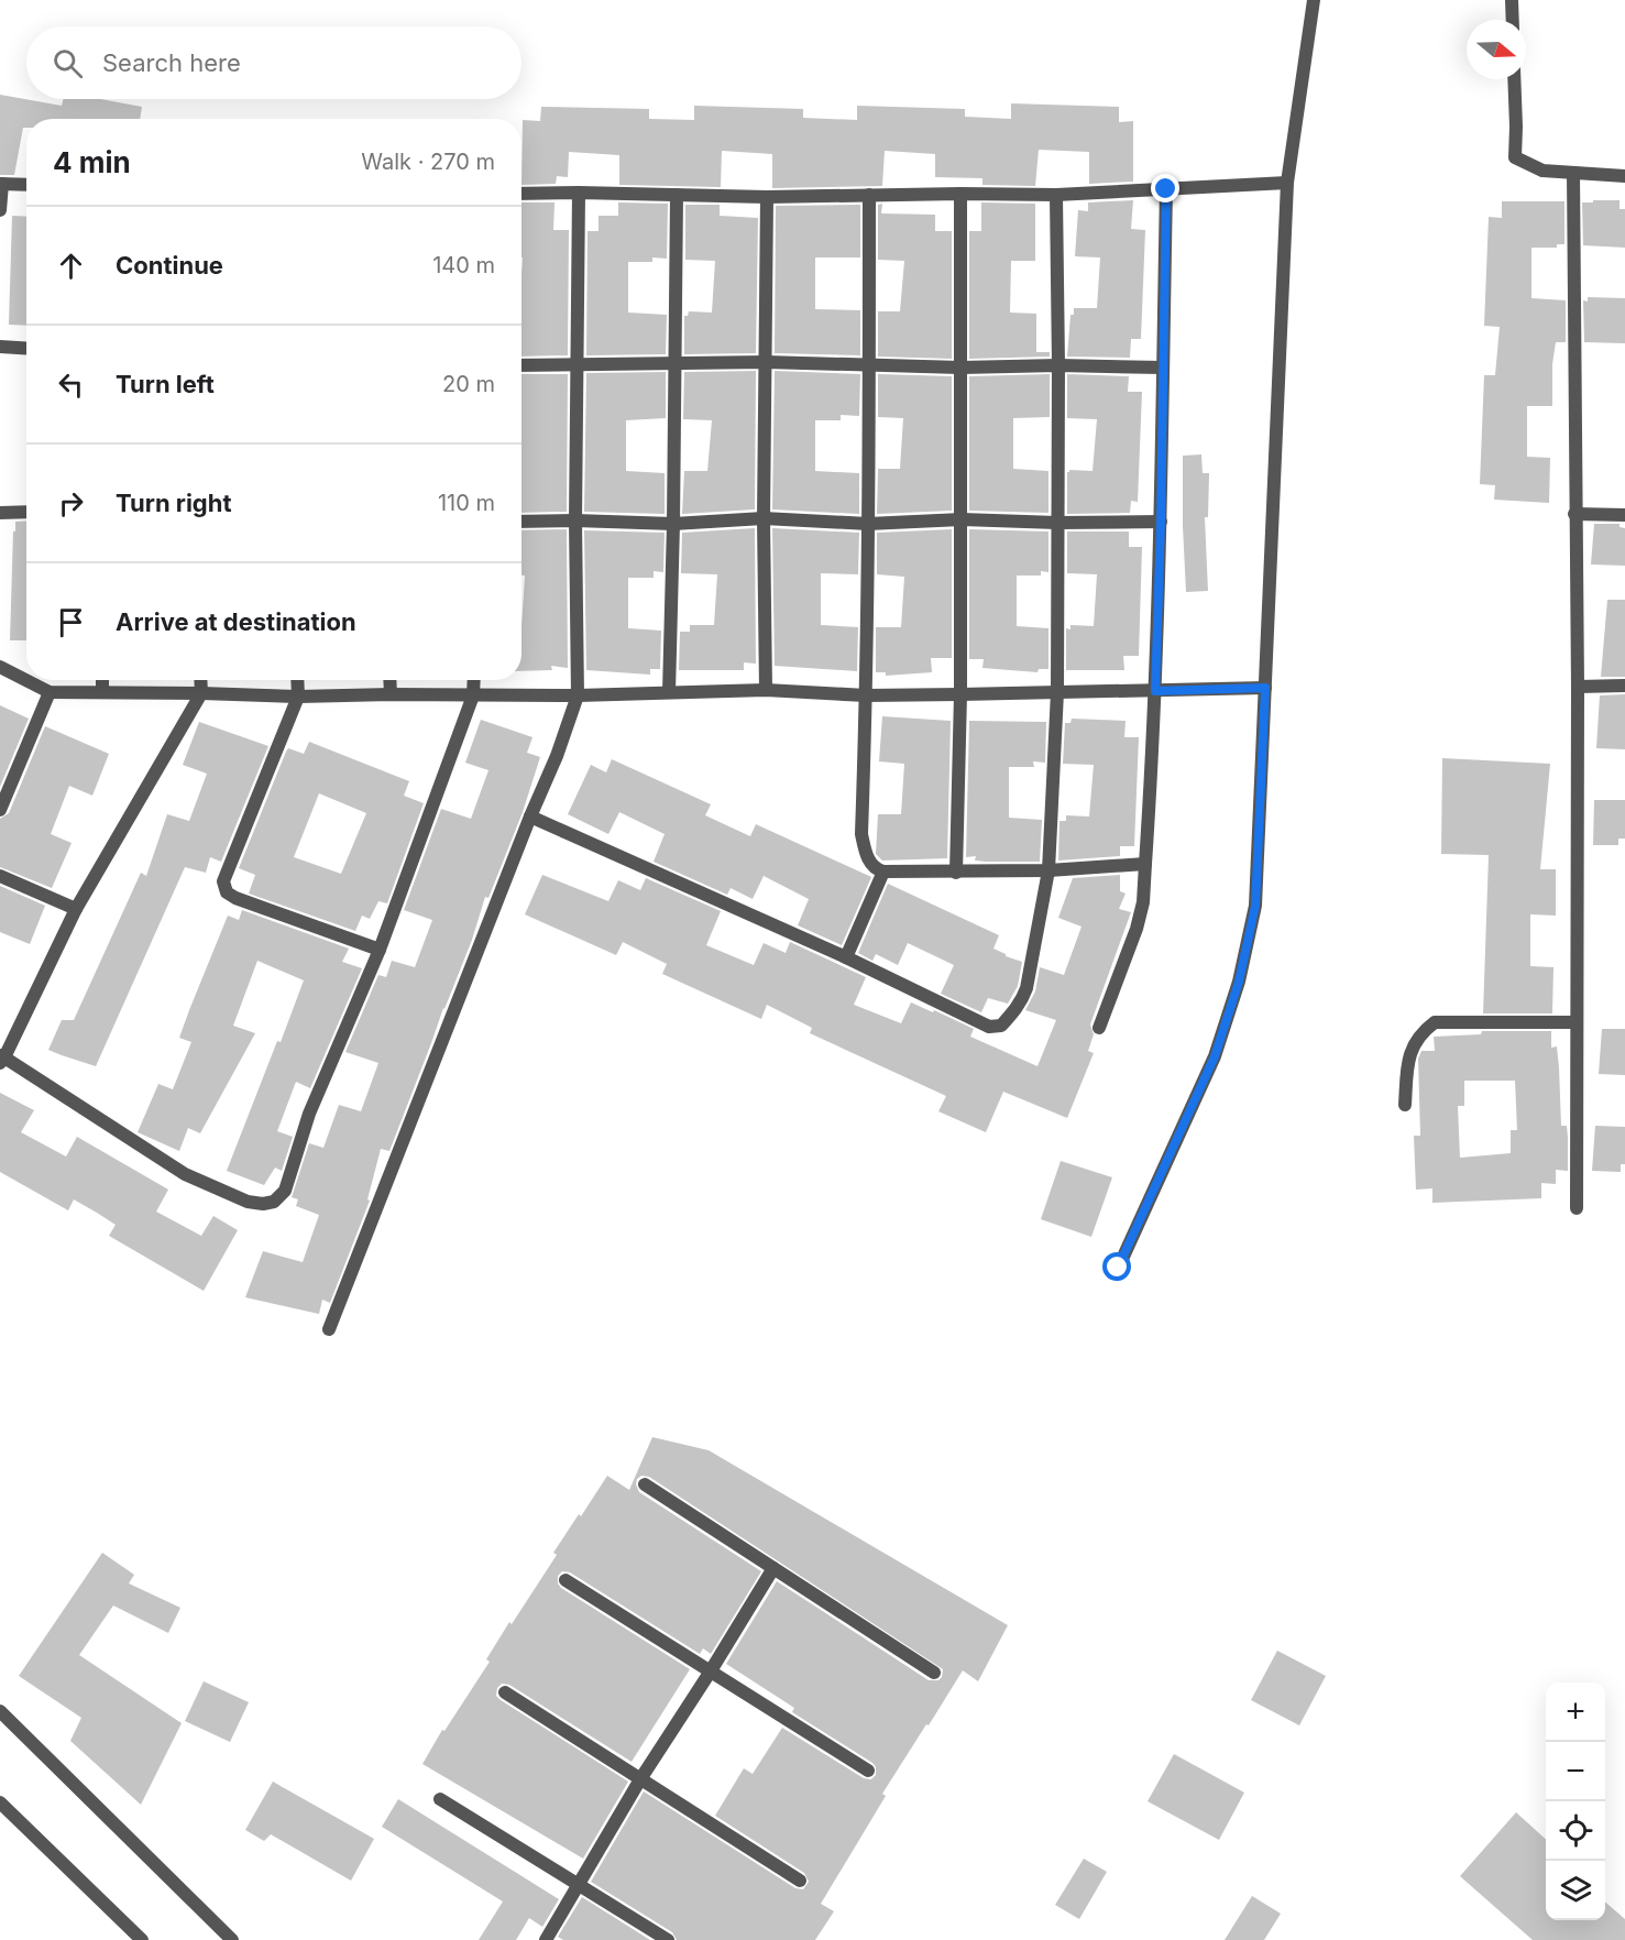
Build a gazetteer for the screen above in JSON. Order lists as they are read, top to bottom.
{
  "north": "right",
  "page": {
    "search": "Search here",
    "heading": ["4 min", "Walk · 270 m"],
    "list": [
      ["Continue", "140 m"],
      ["Turn left", "20 m"],
      ["Turn right", "110 m"],
      "Arrive at destination"
    ],
    "map_buttons": ["+", "−"]
  }
}
